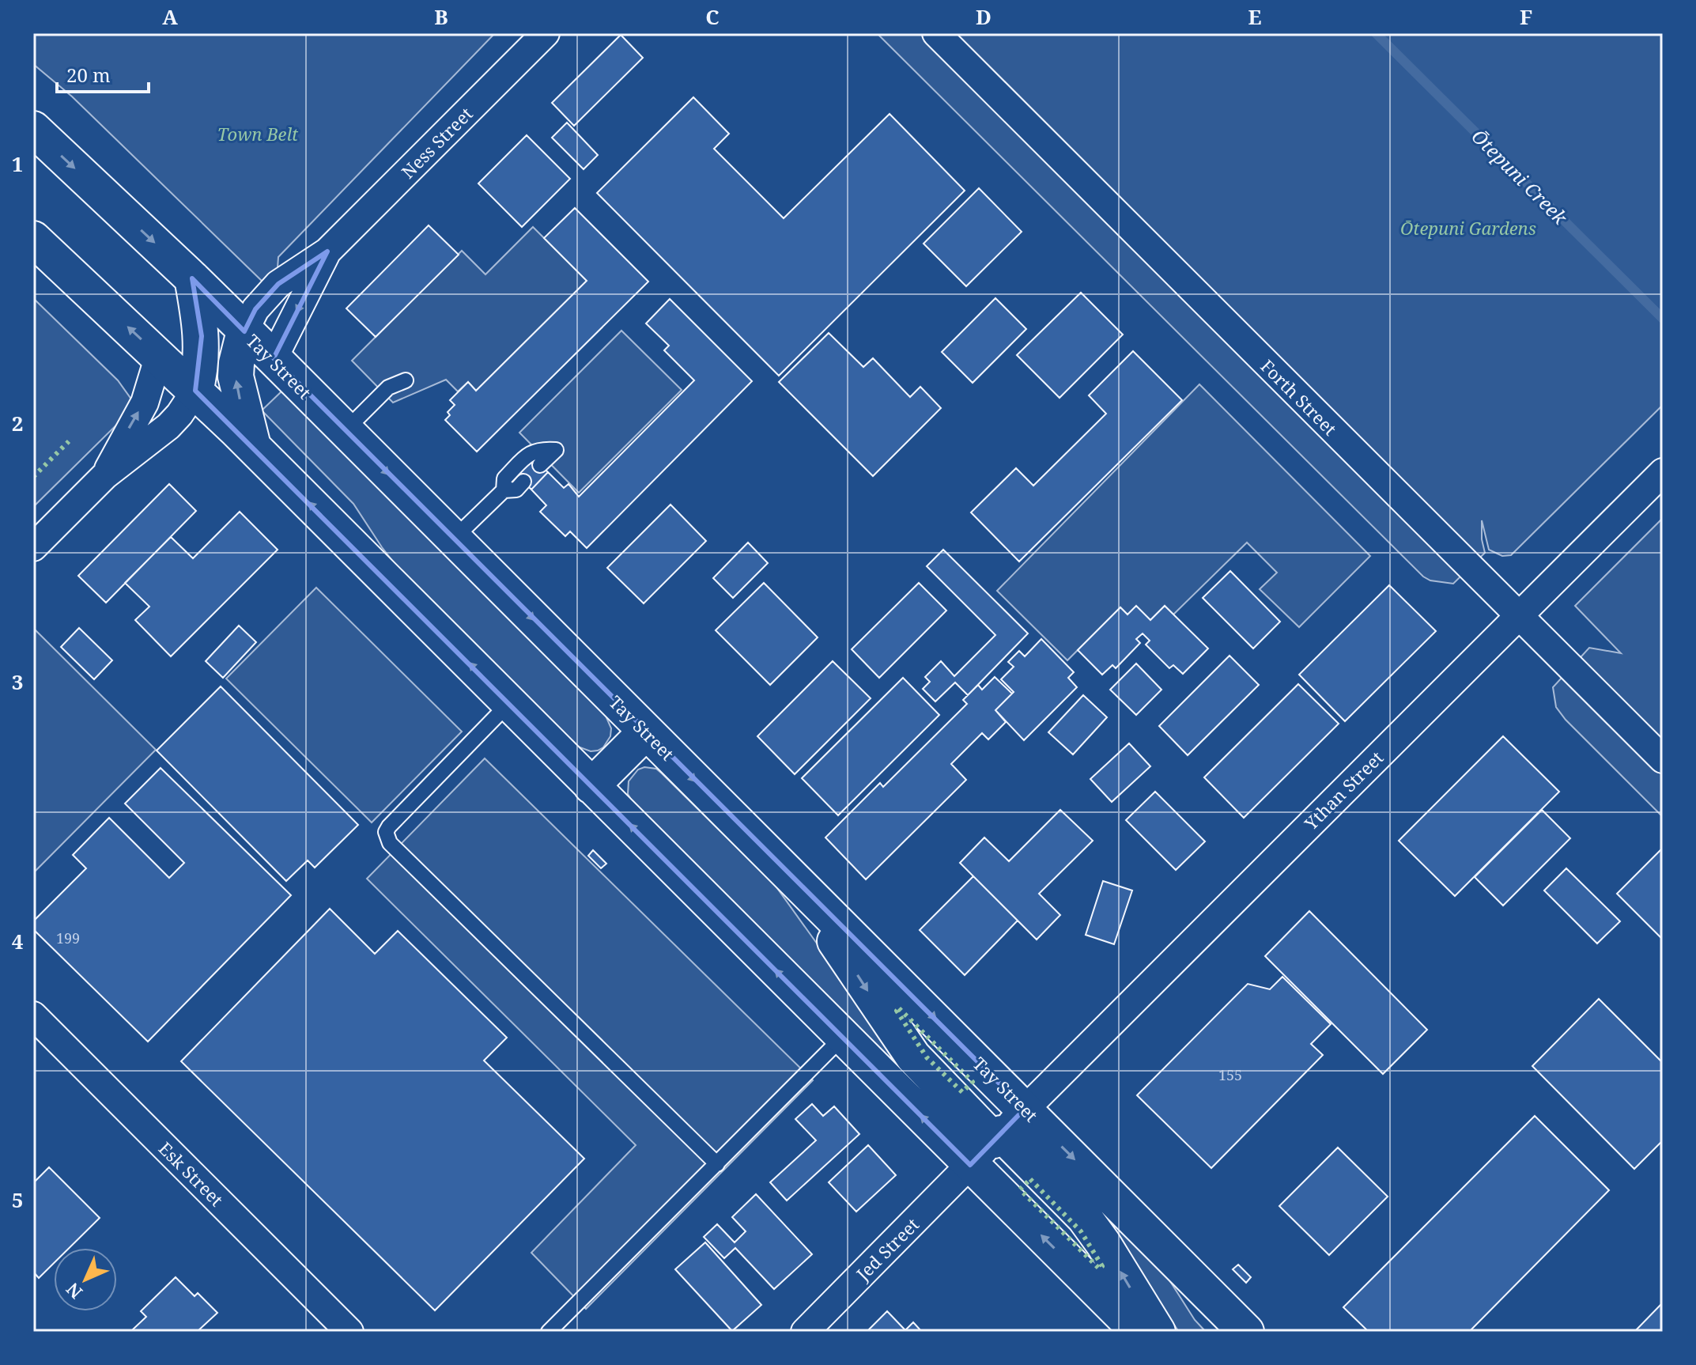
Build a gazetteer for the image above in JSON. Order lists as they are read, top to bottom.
{
  "streets": {
    "highway": ["Tay Street"],
    "street": [
      "Ness Street",
      "Forth Street",
      "Ythan Street",
      "Esk Street",
      "Jed Street"
    ]
  },
  "crossings": [
    ["Ness Street", "Tay Street"],
    ["Tay Street", "Ythan Street"],
    ["Forth Street", "Ythan Street"],
    ["Ythan Street", "Jed Street"]
  ],
  "water": ["Ōtepuni Creek"],
  "parks": ["Town Belt", "Ōtepuni Gardens"],
  "house_numbers": ["199", "155"],
  "scale_bar": "20 m",
  "north": "bottom left",
  "grid": {
    "columns": [
      "A",
      "B",
      "C",
      "D",
      "E",
      "F"
    ],
    "rows": [
      "1",
      "2",
      "3",
      "4",
      "5"
    ]
  }
}
